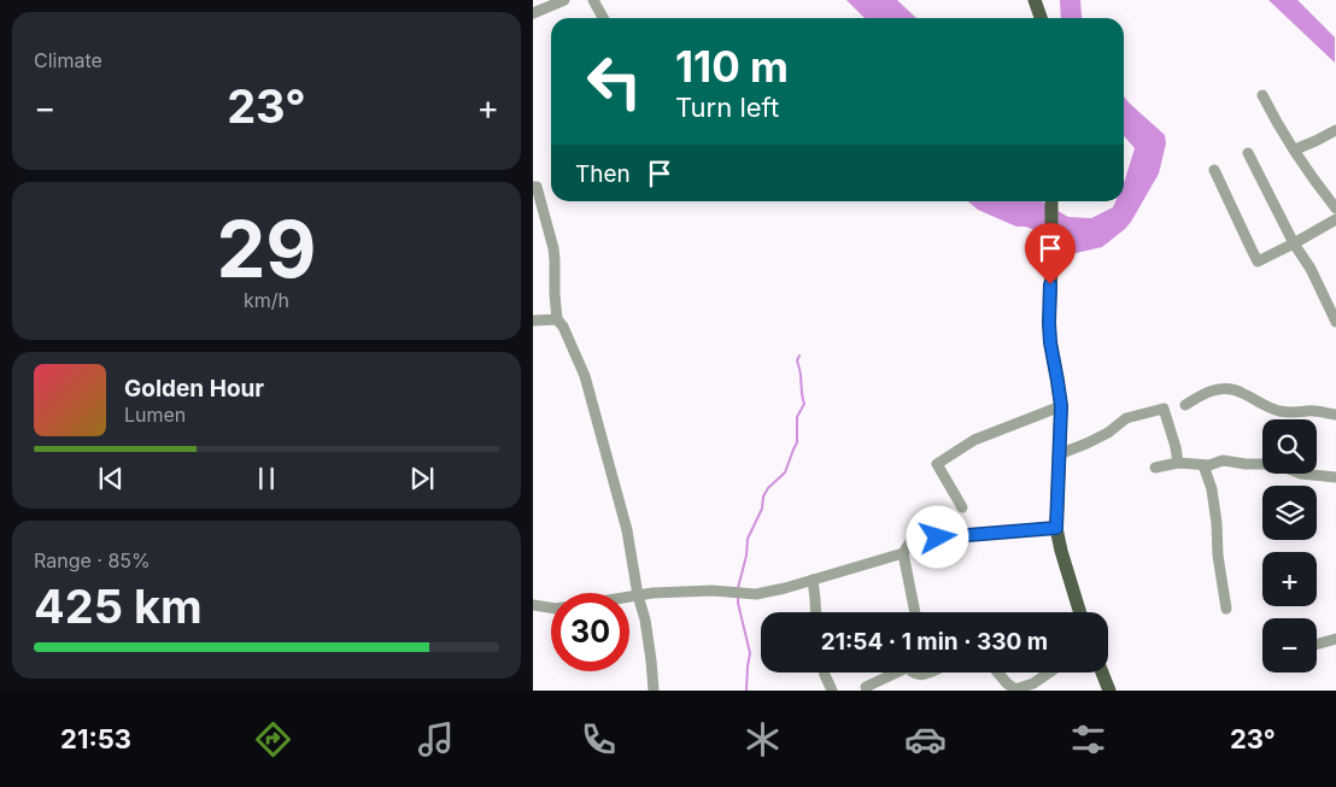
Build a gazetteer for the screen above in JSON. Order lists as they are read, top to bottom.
{
  "page": {
    "tile": [
      "Climate",
      ["29", "km/h"],
      ["Range · 85%", "425 km"]
    ],
    "turn": ["110 m", "Turn left"],
    "heat": ["−", "23°", "+"],
    "then": "Then",
    "song": ["Golden Hour", "Lumen"],
    "map_buttons": ["+", "−"],
    "limit": "30",
    "trip": "21:54 · 1 min · 330 m",
    "tabs": ["21:53", "23°"]
  }
}
